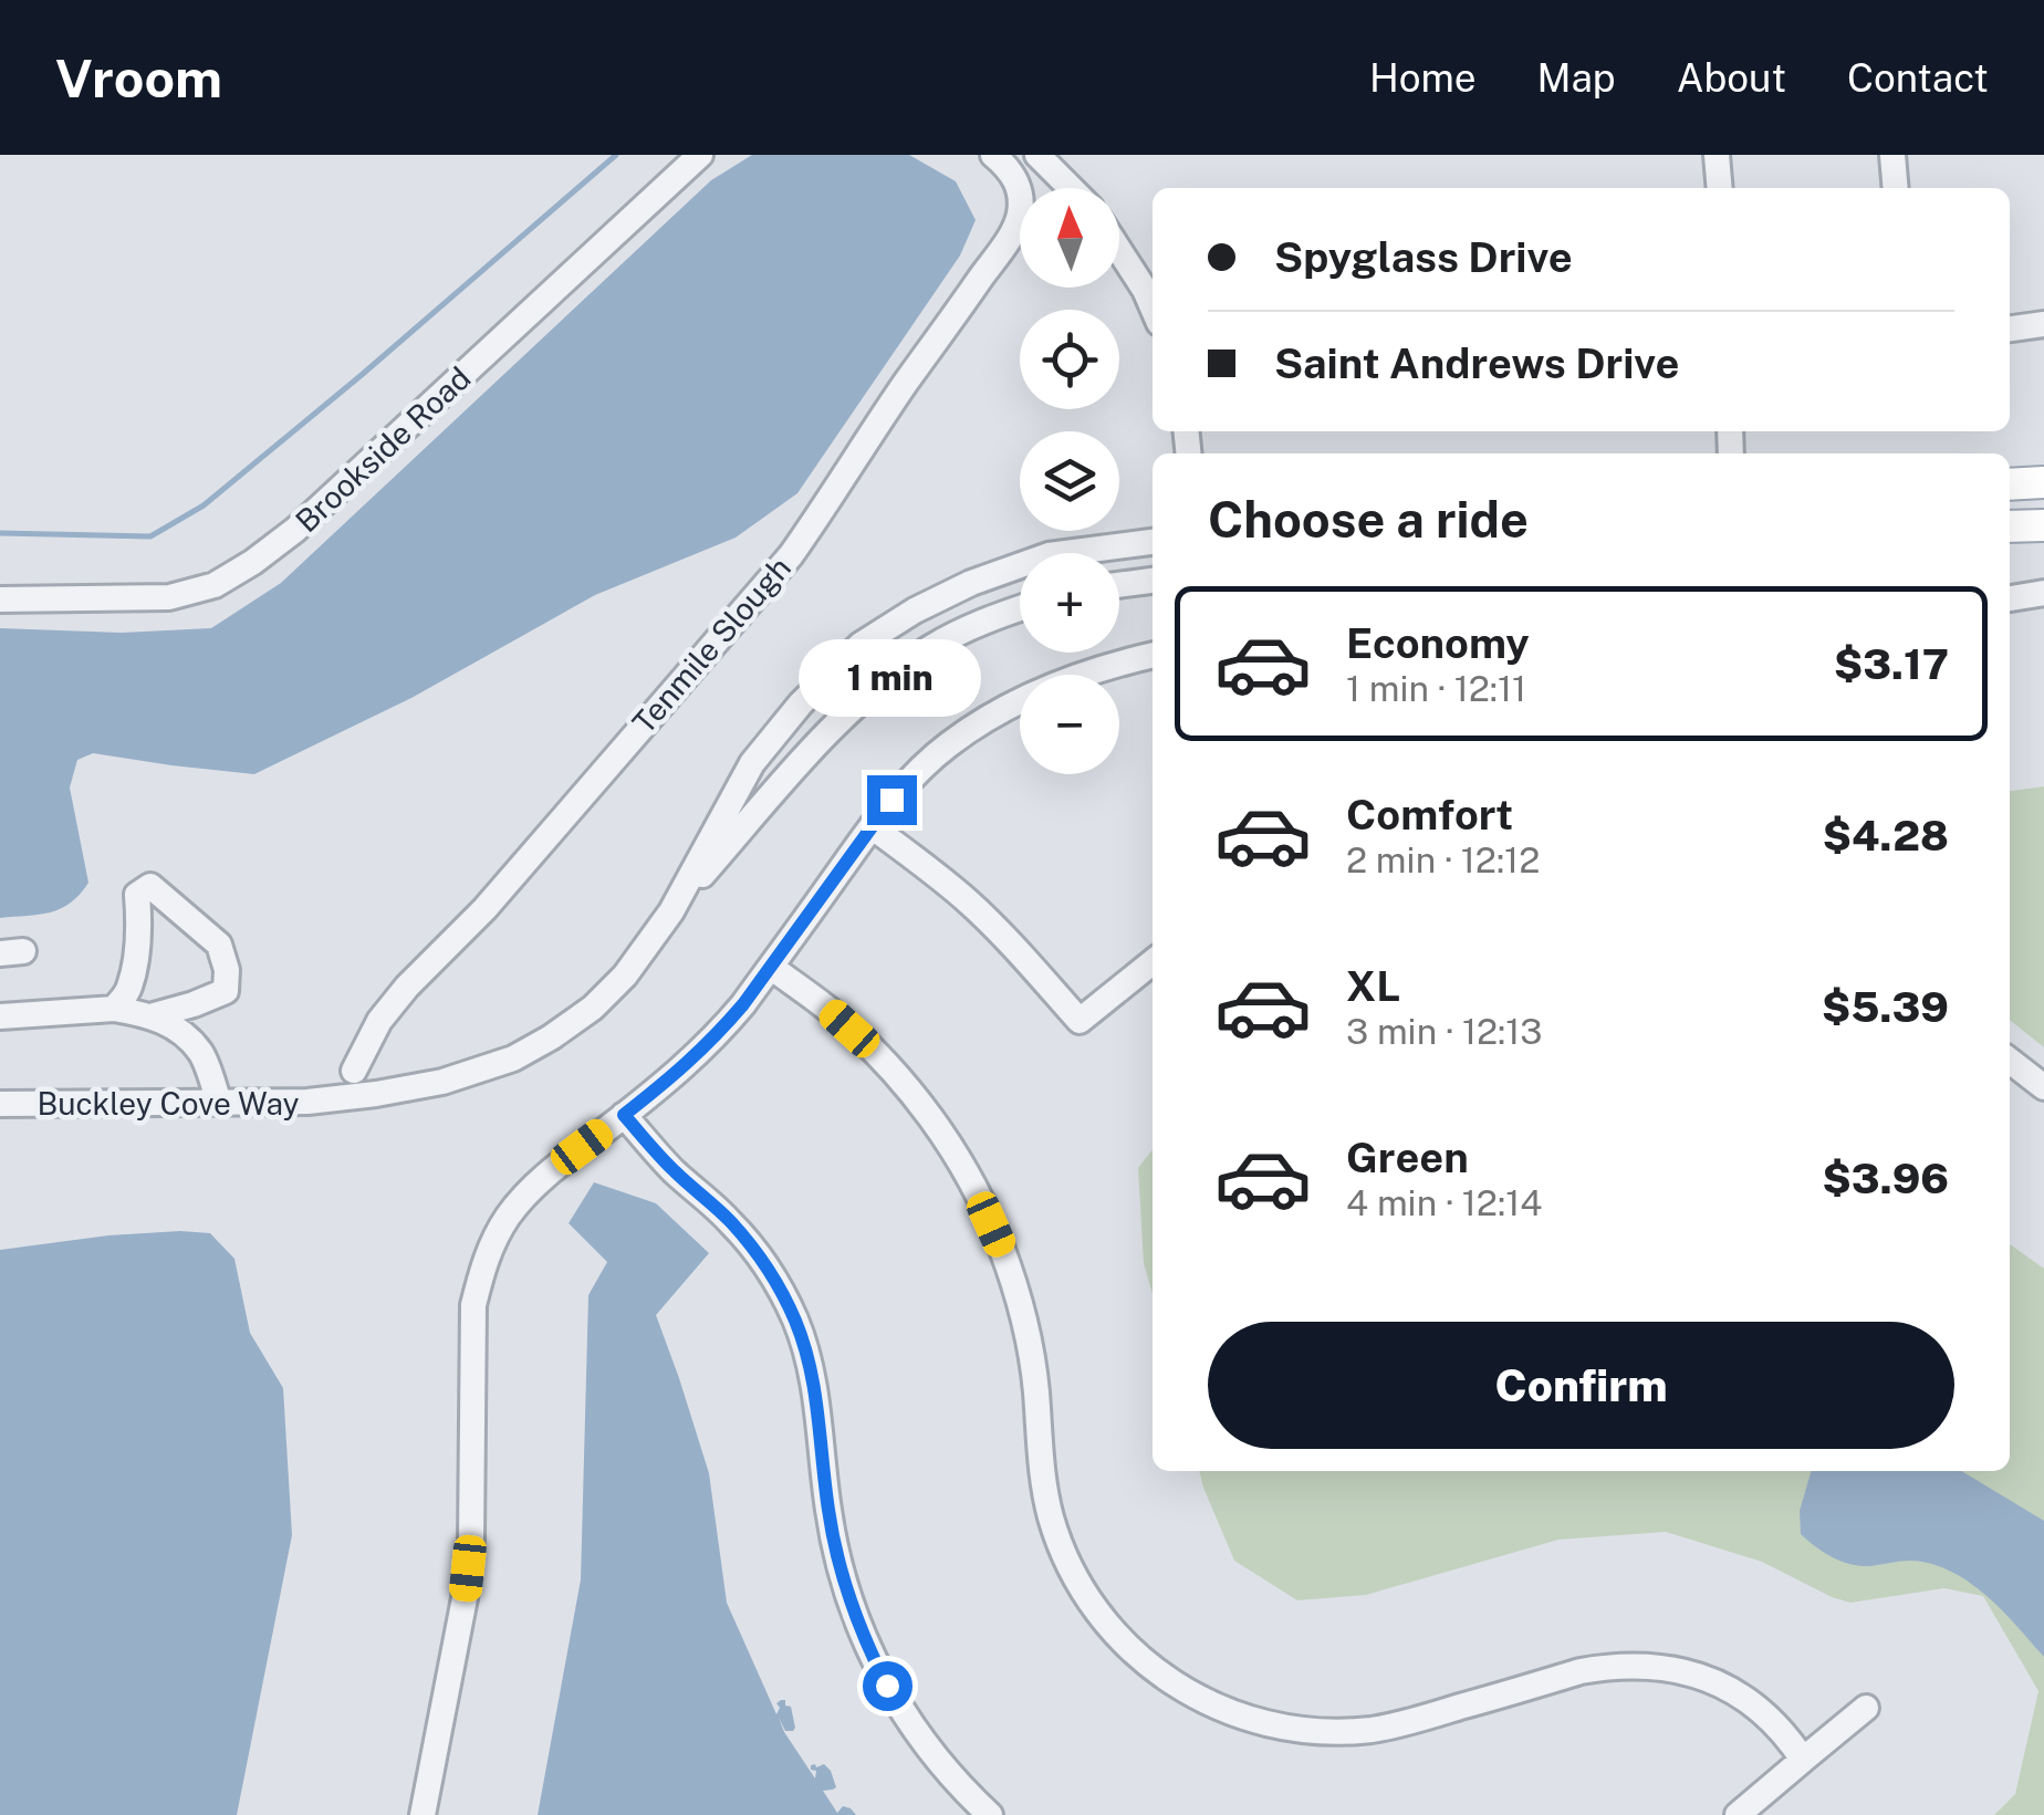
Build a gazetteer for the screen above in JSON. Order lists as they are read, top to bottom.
{
  "streets": {
    "street": ["Brookside Road", "Tenmile Slough", "Buckley Cove Way"]
  },
  "north": "top",
  "page": {
    "header": "Vroom",
    "nav": [
      "Home",
      "Map",
      "About",
      "Contact"
    ],
    "map_buttons": ["+", "−"],
    "banner": ["Spyglass Drive", "Saint Andrews Drive"],
    "heading": "Choose a ride",
    "list": [
      {
        "name": "Economy",
        "note": "1 min · 12:11",
        "value": "$3.17"
      },
      {
        "name": "Comfort",
        "note": "2 min · 12:12",
        "value": "$4.28"
      },
      {
        "name": "XL",
        "note": "3 min · 12:13",
        "value": "$5.39"
      },
      {
        "name": "Green",
        "note": "4 min · 12:14",
        "value": "$3.96"
      }
    ],
    "bubble": "1 min",
    "buttons": "Confirm"
  }
}
